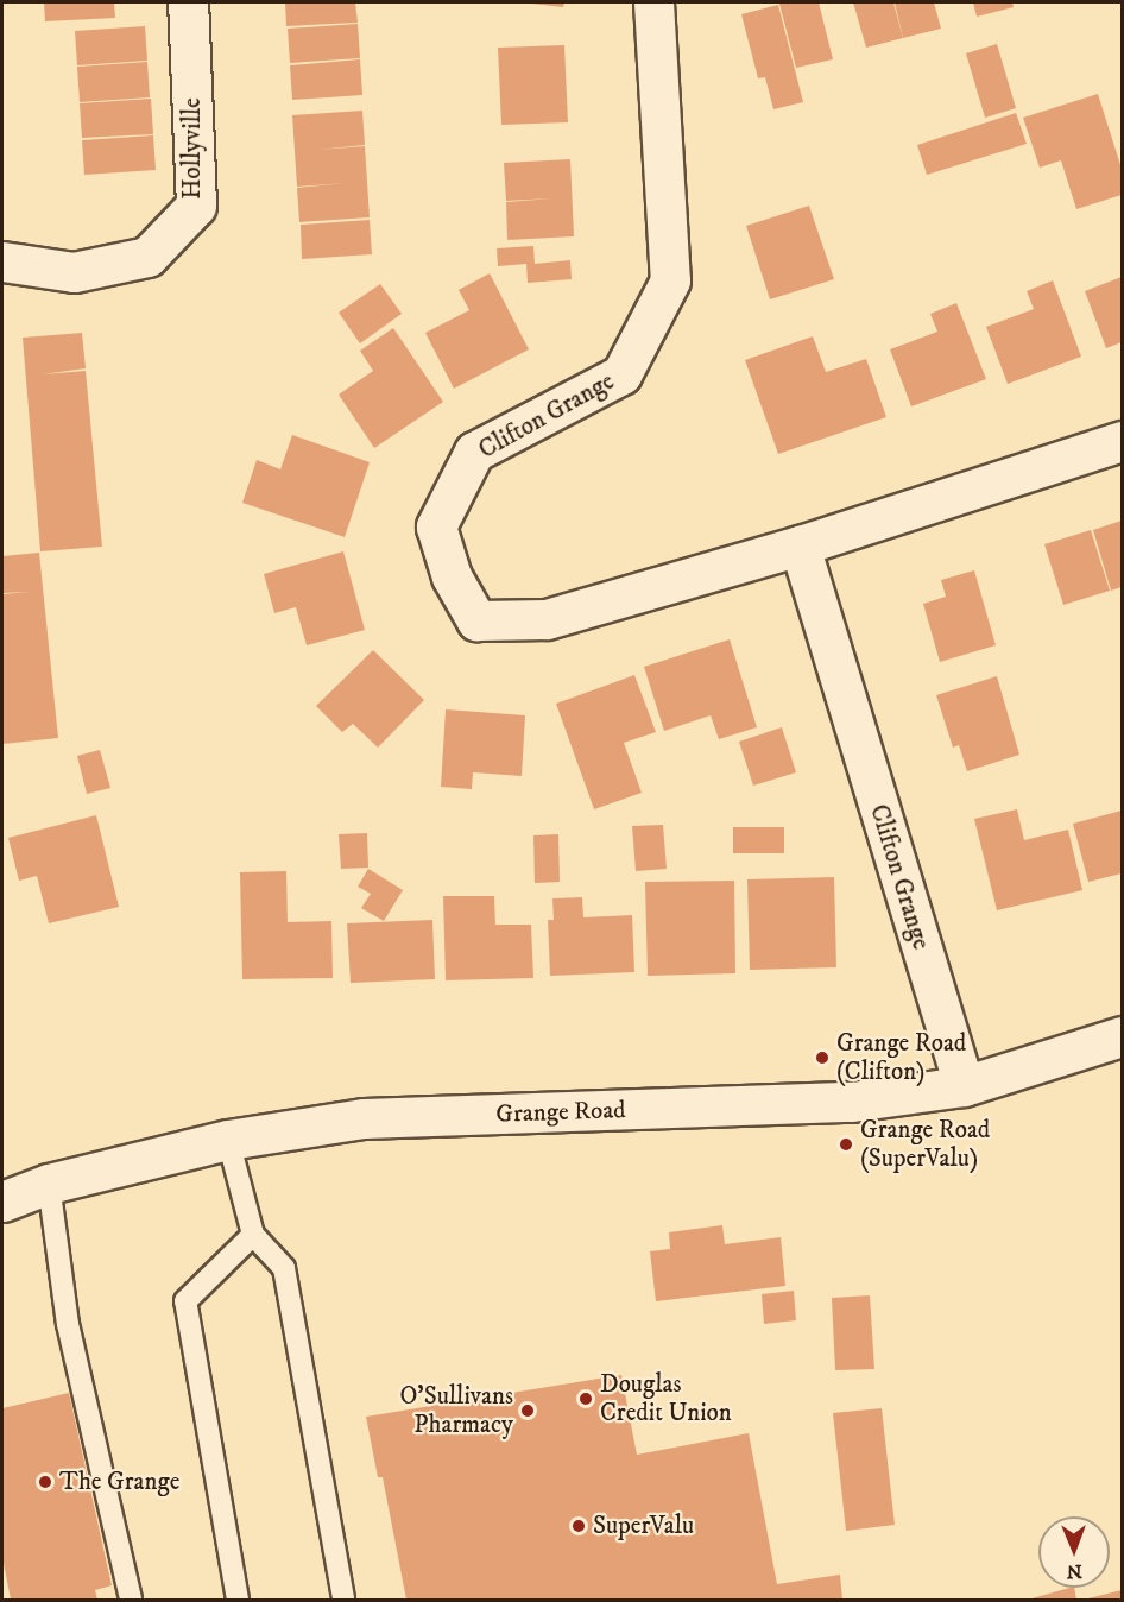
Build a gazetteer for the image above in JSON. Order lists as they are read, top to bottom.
{
  "streets": {
    "street": ["Hollyville", "Clifton Grange", "Grange Road"]
  },
  "crossings": [
    ["Clifton Grange", "Grange Road"]
  ],
  "places": [
    "Grange Road (Clifton)",
    "Grange Road (SuperValu)",
    "Douglas Credit Union",
    "O'Sullivans Pharmacy",
    "The Grange",
    "SuperValu"
  ],
  "north": "bottom"
}
